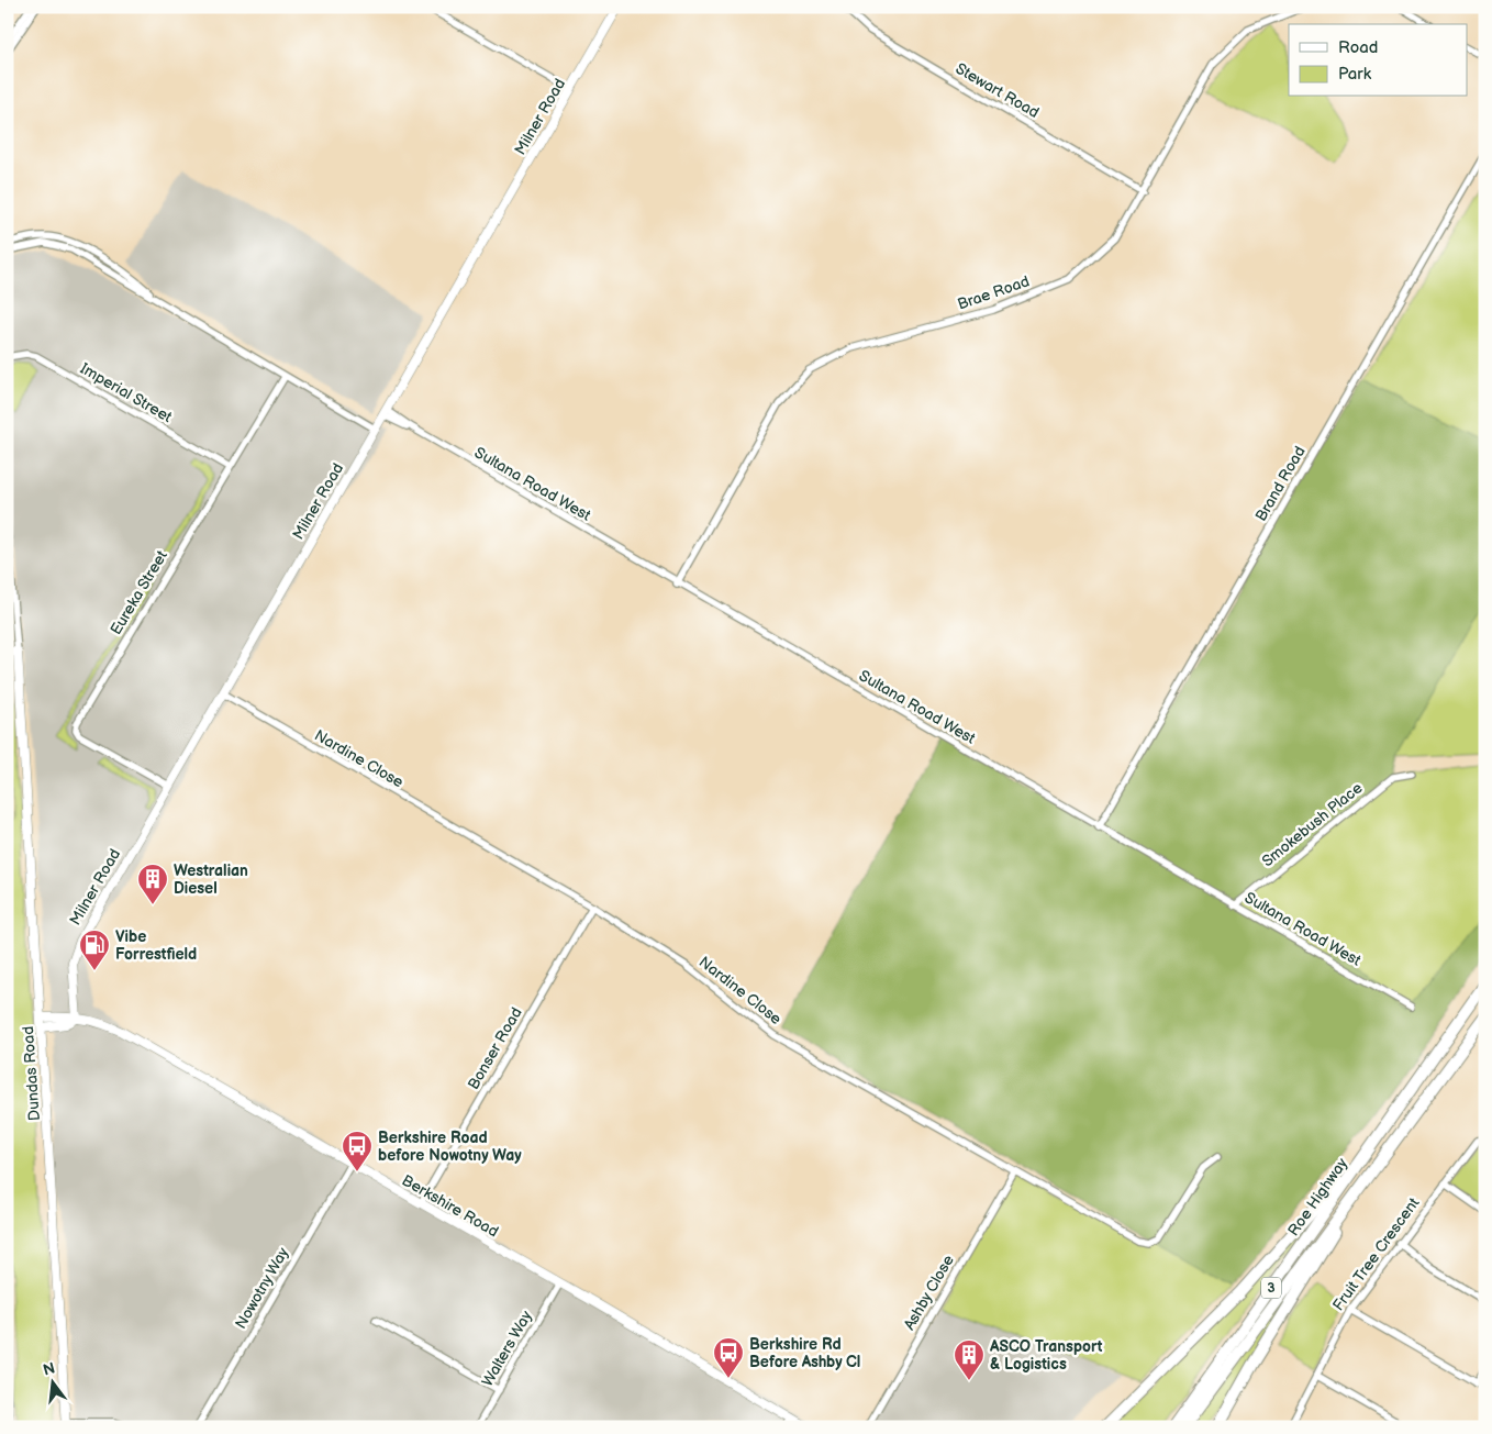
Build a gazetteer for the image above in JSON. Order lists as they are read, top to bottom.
{
  "streets": {
    "highway": ["Roe Highway", "3"],
    "main road": ["Milner Road", "Dundas Road", "Berkshire Road"],
    "street": [
      "Stewart Road",
      "Brae Road",
      "Imperial Street",
      "Sultana Road West",
      "Brand Road",
      "Eureka Street",
      "Nardine Close",
      "Smokebush Place",
      "Bonser Road",
      "Fruit Tree Crescent",
      "Nowotny Way",
      "Ashby Close",
      "Walters Way"
    ]
  },
  "crossings": [
    ["Stewart Road", "Brae Road"],
    ["Milner Road", "Sultana Road West"],
    ["Milner Road", "Eureka Street"],
    ["Milner Road", "Nardine Close"],
    ["Milner Road", "Berkshire Road"],
    ["Brae Road", "Sultana Road West"],
    ["Imperial Street", "Eureka Street"],
    ["Sultana Road West", "Brand Road"],
    ["Sultana Road West", "Smokebush Place"],
    ["Nardine Close", "Bonser Road"],
    ["Nardine Close", "Ashby Close"],
    ["Bonser Road", "Berkshire Road"],
    ["Dundas Road", "Berkshire Road"],
    ["Berkshire Road", "Nowotny Way"],
    ["Berkshire Road", "Walters Way"]
  ],
  "places": {
    "building": ["Westralian Diesel", "ASCO Transport & Logistics"],
    "fuel station": ["Vibe Forrestfield"],
    "bus stop": ["Berkshire Road before Nowotny Way", "Berkshire Rd Before Ashby Cl"]
  },
  "legend": ["Road", "Park"],
  "north": "top"
}
